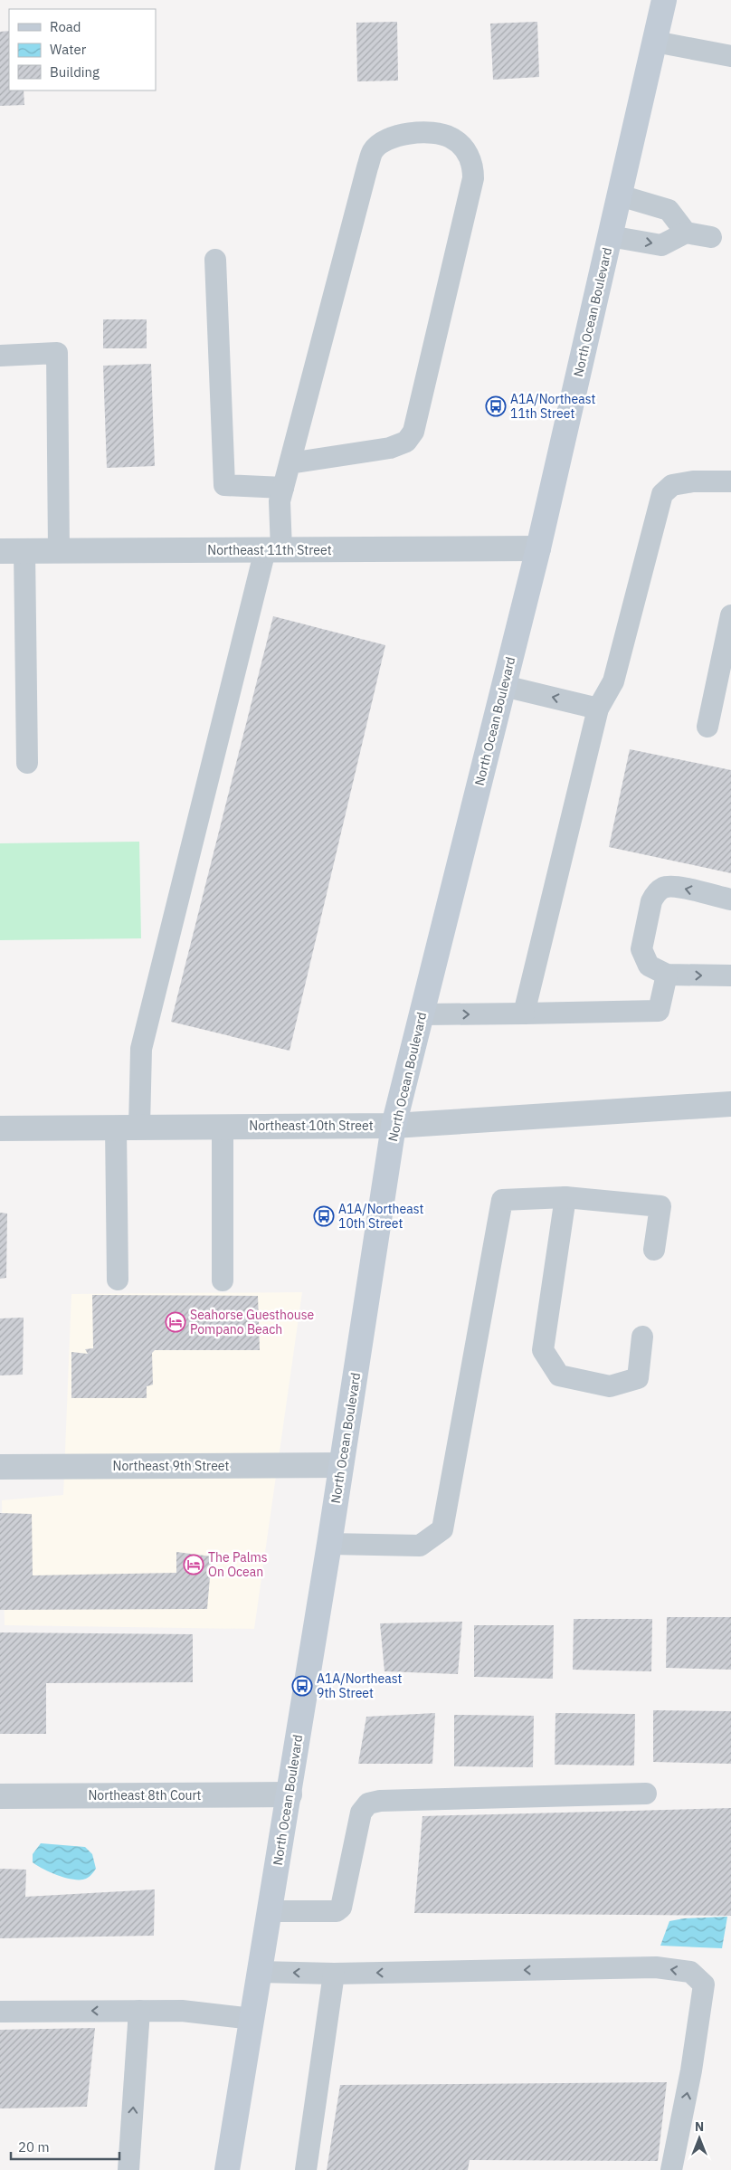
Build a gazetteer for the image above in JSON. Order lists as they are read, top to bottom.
{
  "streets": {
    "main road": ["North Ocean Boulevard"],
    "street": [
      "Northeast 11th Street",
      "Northeast 10th Street",
      "Northeast 9th Street",
      "Northeast 8th Court"
    ]
  },
  "crossings": [
    ["North Ocean Boulevard", "Northeast 11th Street"],
    ["North Ocean Boulevard", "Northeast 10th Street"],
    ["North Ocean Boulevard", "Northeast 9th Street"],
    ["North Ocean Boulevard", "Northeast 8th Court"]
  ],
  "places": {
    "bus stop": ["A1A/Northeast 11th Street", "A1A/Northeast 10th Street", "A1A/Northeast 9th Street"],
    "hotel": ["Seahorse Guesthouse Pompano Beach", "The Palms On Ocean"]
  },
  "legend": ["Road", "Water", "Building"],
  "scale_bar": "20 m",
  "north": "top"
}
